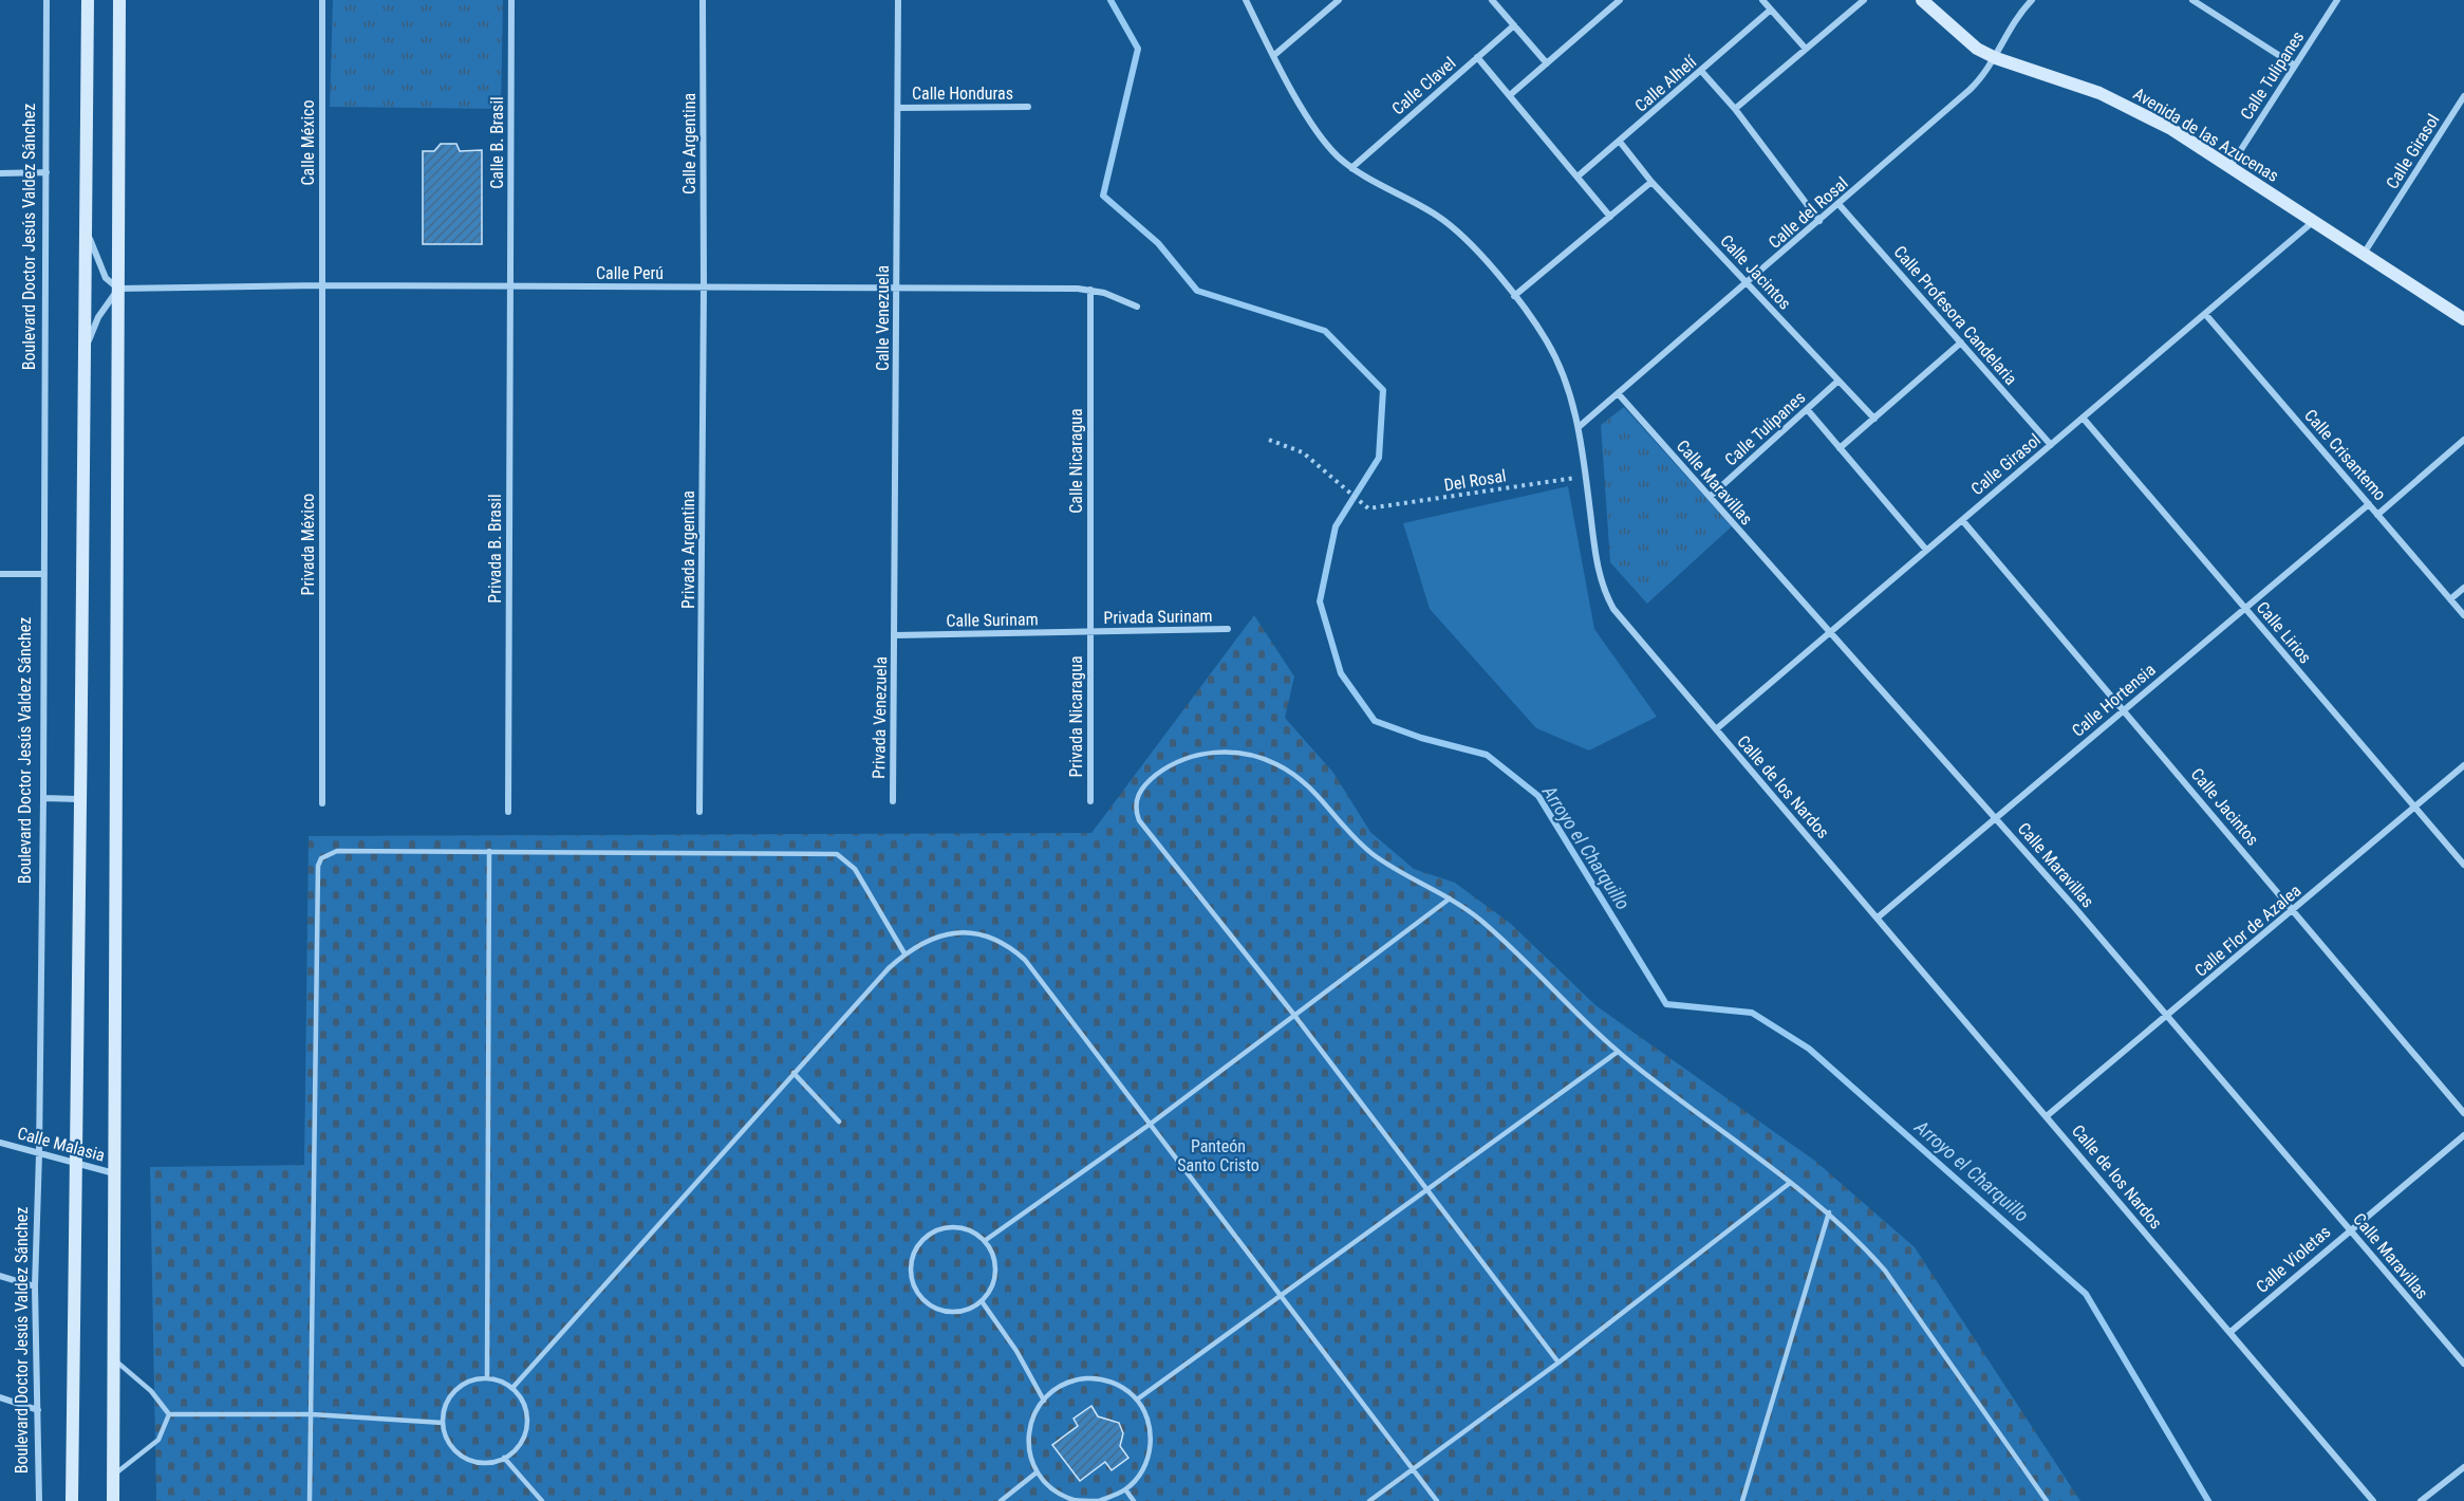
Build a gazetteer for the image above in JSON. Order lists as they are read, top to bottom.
{
  "streets": {
    "main road": ["Avenida de las Azucenas"],
    "street": [
      "Calle Tulipanes",
      "Calle Alhelí",
      "Calle Clavel",
      "Calle Honduras",
      "Calle México",
      "Calle B. Brasil",
      "Calle Argentina",
      "Calle Girasol",
      "Calle del Rosal",
      "Boulevard Doctor Jesús Valdez Sánchez",
      "Calle Jacintos",
      "Calle Perú",
      "Calle Profesora Candelaria",
      "Calle Venezuela",
      "Calle Crisantemo",
      "Calle Nicaragua",
      "Calle Maravillas",
      "Privada México",
      "Privada B. Brasil",
      "Privada Argentina",
      "Privada Surinam",
      "Calle Surinam",
      "Calle Lirios",
      "Calle Hortensia",
      "Privada Nicaragua",
      "Privada Venezuela",
      "Calle de los Nardos",
      "Calle Flor de Azalea",
      "Calle Malasia",
      "Calle Violetas"
    ],
    "path": ["Del Rosal"]
  },
  "crossings": [
    ["Calle Tulipanes", "Avenida de las Azucenas"],
    ["Calle Tulipanes", "Calle Jacintos"],
    ["Calle Tulipanes", "Calle Maravillas"],
    ["Calle Alhelí", "Calle Jacintos"],
    ["Calle Clavel", "Calle de los Nardos"],
    ["Calle Honduras", "Calle Venezuela"],
    ["Avenida de las Azucenas", "Calle Girasol"],
    ["Avenida de las Azucenas", "Calle del Rosal"],
    ["Calle México", "Calle Perú"],
    ["Calle México", "Privada México"],
    ["Calle B. Brasil", "Calle Perú"],
    ["Calle B. Brasil", "Privada B. Brasil"],
    ["Calle Argentina", "Calle Perú"],
    ["Calle Argentina", "Privada Argentina"],
    ["Calle Girasol", "Calle Jacintos"],
    ["Calle Girasol", "Calle Profesora Candelaria"],
    ["Calle Girasol", "Calle Crisantemo"],
    ["Calle Girasol", "Calle Maravillas"],
    ["Calle Girasol", "Calle Lirios"],
    ["Calle Girasol", "Calle de los Nardos"],
    ["Calle del Rosal", "Calle Jacintos"],
    ["Calle del Rosal", "Calle Profesora Candelaria"],
    ["Calle del Rosal", "Calle Maravillas"],
    ["Calle del Rosal", "Calle de los Nardos"],
    ["Boulevard Doctor Jesús Valdez Sánchez", "Calle Malasia"],
    ["Calle Jacintos", "Calle Hortensia"],
    ["Calle Jacintos", "Calle Flor de Azalea"],
    ["Calle Perú", "Calle Venezuela"],
    ["Calle Perú", "Calle Nicaragua"],
    ["Calle Perú", "Privada México"],
    ["Calle Perú", "Privada B. Brasil"],
    ["Calle Perú", "Privada Argentina"],
    ["Calle Venezuela", "Calle Surinam"],
    ["Calle Venezuela", "Privada Venezuela"],
    ["Calle Crisantemo", "Calle Hortensia"],
    ["Calle Nicaragua", "Privada Surinam"],
    ["Calle Nicaragua", "Calle Surinam"],
    ["Calle Nicaragua", "Privada Nicaragua"],
    ["Del Rosal", "Calle de los Nardos"],
    ["Calle Maravillas", "Calle Hortensia"],
    ["Calle Maravillas", "Calle Flor de Azalea"],
    ["Calle Maravillas", "Calle Violetas"],
    ["Privada Surinam", "Calle Surinam"],
    ["Privada Surinam", "Privada Nicaragua"],
    ["Calle Surinam", "Privada Nicaragua"],
    ["Calle Surinam", "Privada Venezuela"],
    ["Calle Lirios", "Calle Hortensia"],
    ["Calle Lirios", "Calle Flor de Azalea"],
    ["Calle Hortensia", "Calle de los Nardos"],
    ["Calle de los Nardos", "Calle Flor de Azalea"],
    ["Calle de los Nardos", "Calle Violetas"]
  ],
  "water": ["Arroyo el Charquillo"],
  "parks": ["Panteón Santo Cristo"]
}
